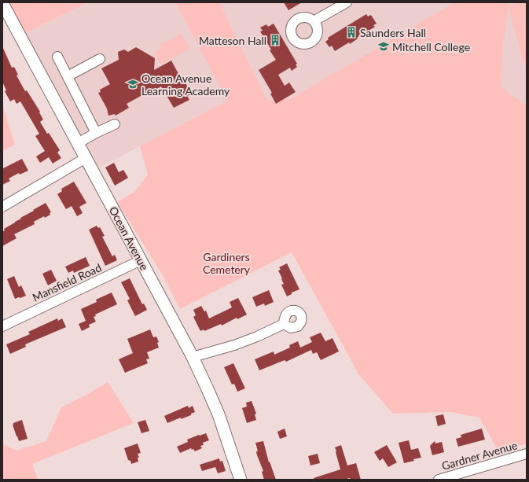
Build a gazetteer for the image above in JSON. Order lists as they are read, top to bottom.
{
  "streets": {
    "main road": ["Ocean Avenue"],
    "street": ["Mansfield Road", "Gardner Avenue"]
  },
  "crossings": [
    ["Ocean Avenue", "Mansfield Road"]
  ],
  "parks": ["Gardiners Cemetery"],
  "places": {
    "building": ["Saunders Hall", "Matteson Hall"],
    "school or university": ["Mitchell College", "Ocean Avenue Learning Academy"]
  }
}
